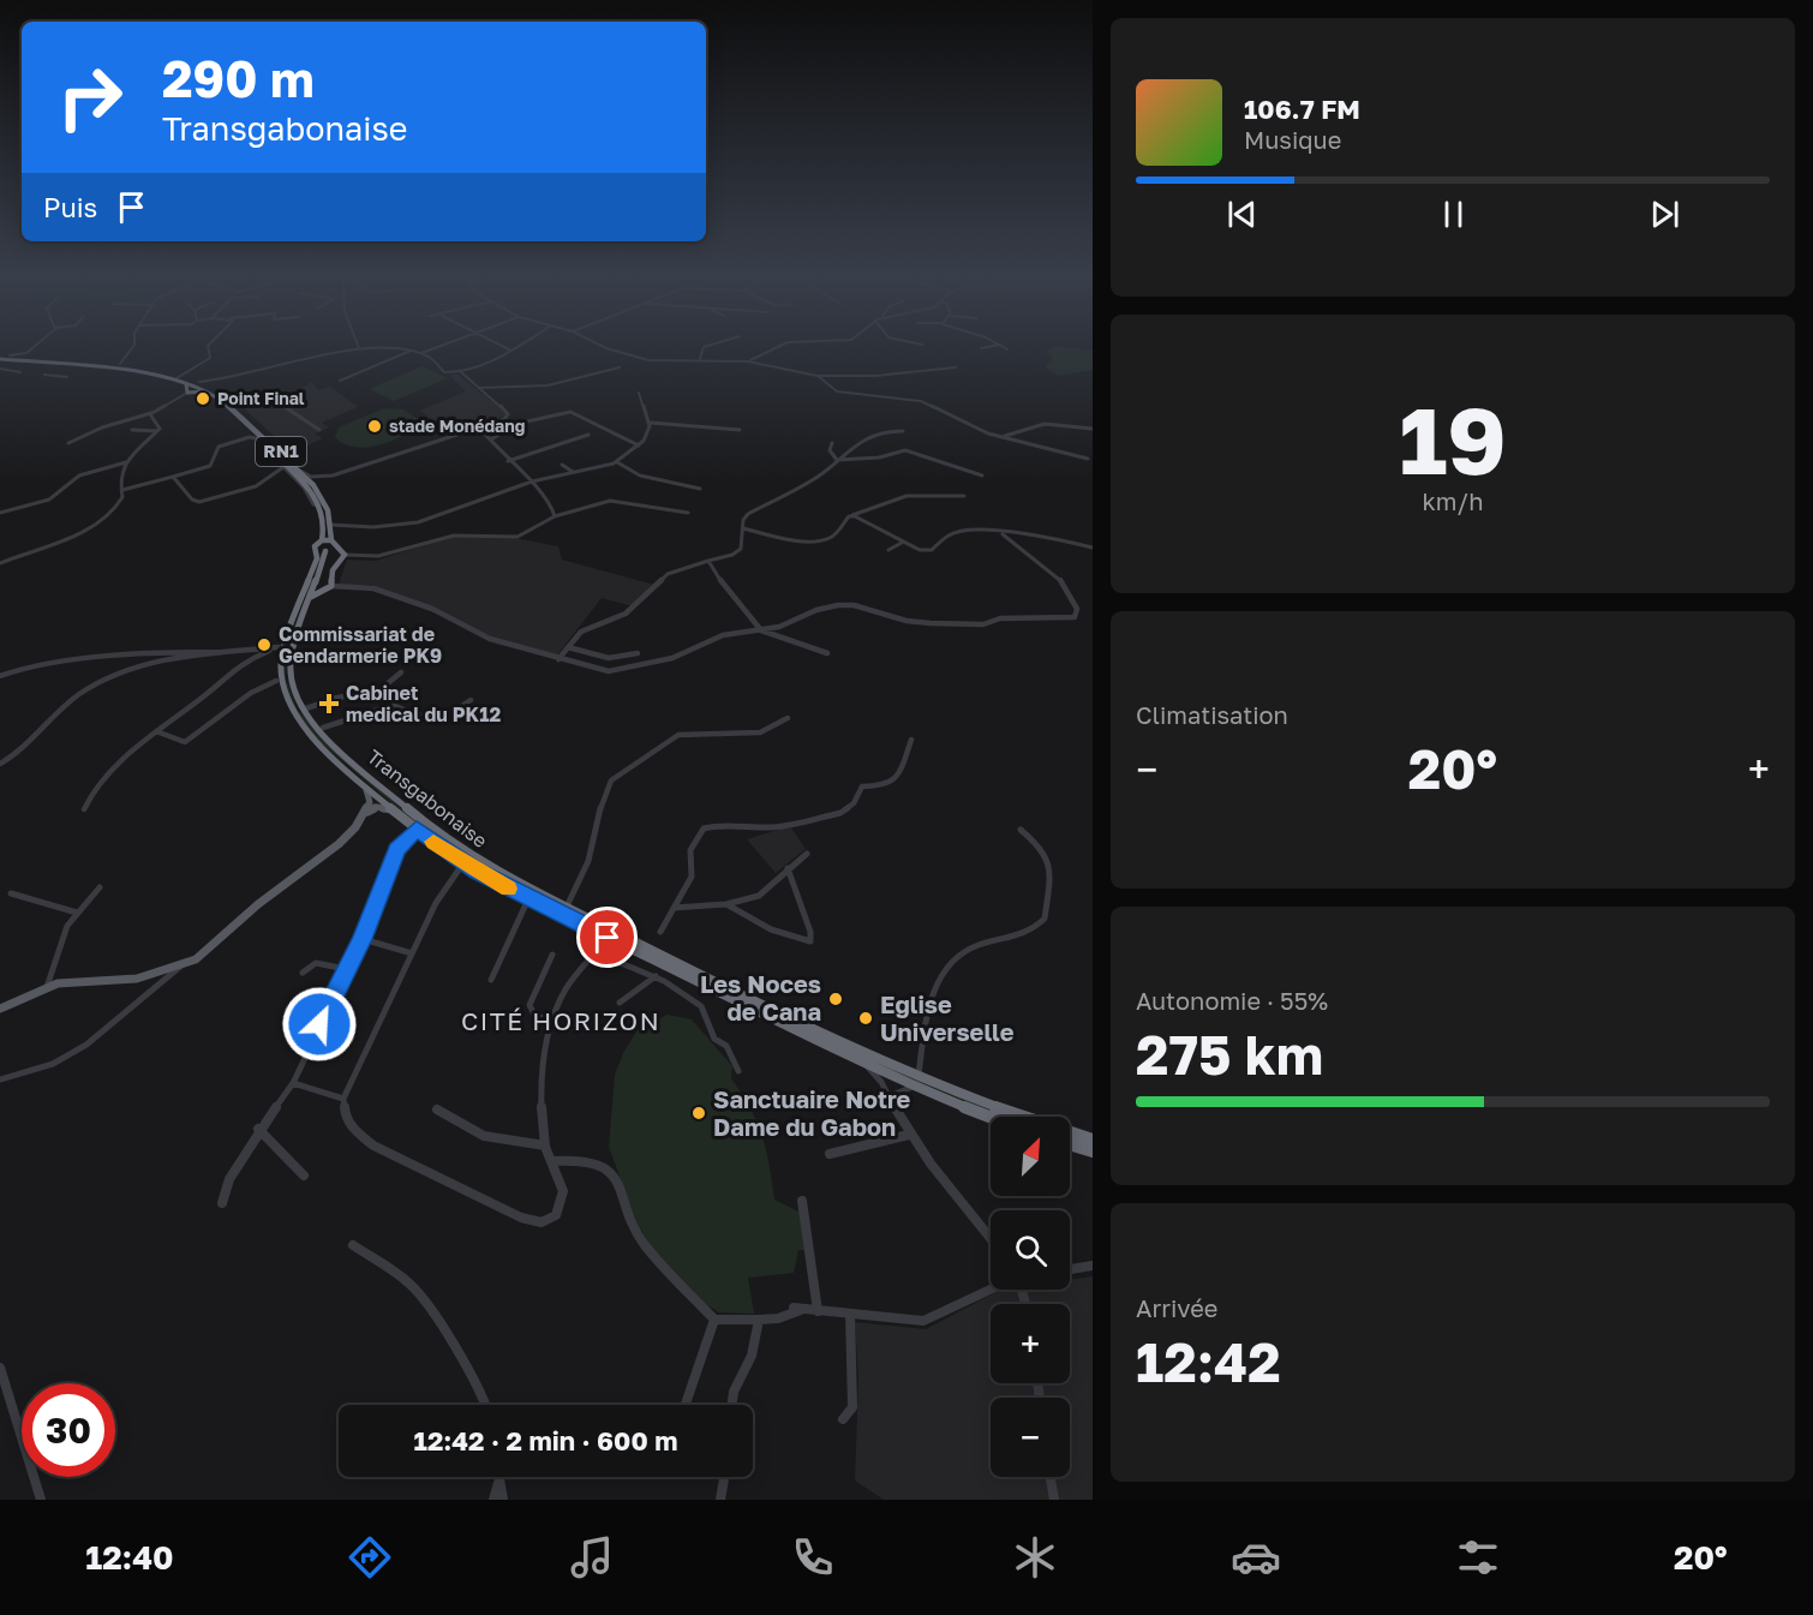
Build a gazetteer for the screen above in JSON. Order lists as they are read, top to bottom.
{
  "streets": {
    "highway": ["RN1", "Transgabonaise"]
  },
  "crossings": [
    ["RN1", "Transgabonaise"]
  ],
  "districts": ["CITÉ HORIZON"],
  "places": {
    "other": [
      "Point Final",
      "stade Monédang",
      "Commissariat de Gendarmerie PK9",
      "Les Noces de Cana",
      "Eglise Universelle",
      "Sanctuaire Notre Dame du Gabon"
    ],
    "health": ["Cabinet medical du PK12"]
  },
  "north": "top right",
  "page": {
    "turn": ["290 m", "Transgabonaise"],
    "song": ["106.7 FM", "Musique"],
    "then": "Puis",
    "tile": [
      ["19", "km/h"],
      "Climatisation",
      ["Autonomie · 55%", "275 km"],
      ["Arrivée", "12:42"]
    ],
    "heat": ["−", "20°", "+"],
    "map_buttons": ["+", "−"],
    "limit": "30",
    "trip": "12:42 · 2 min · 600 m",
    "tabs": ["12:40", "20°"]
  }
}
